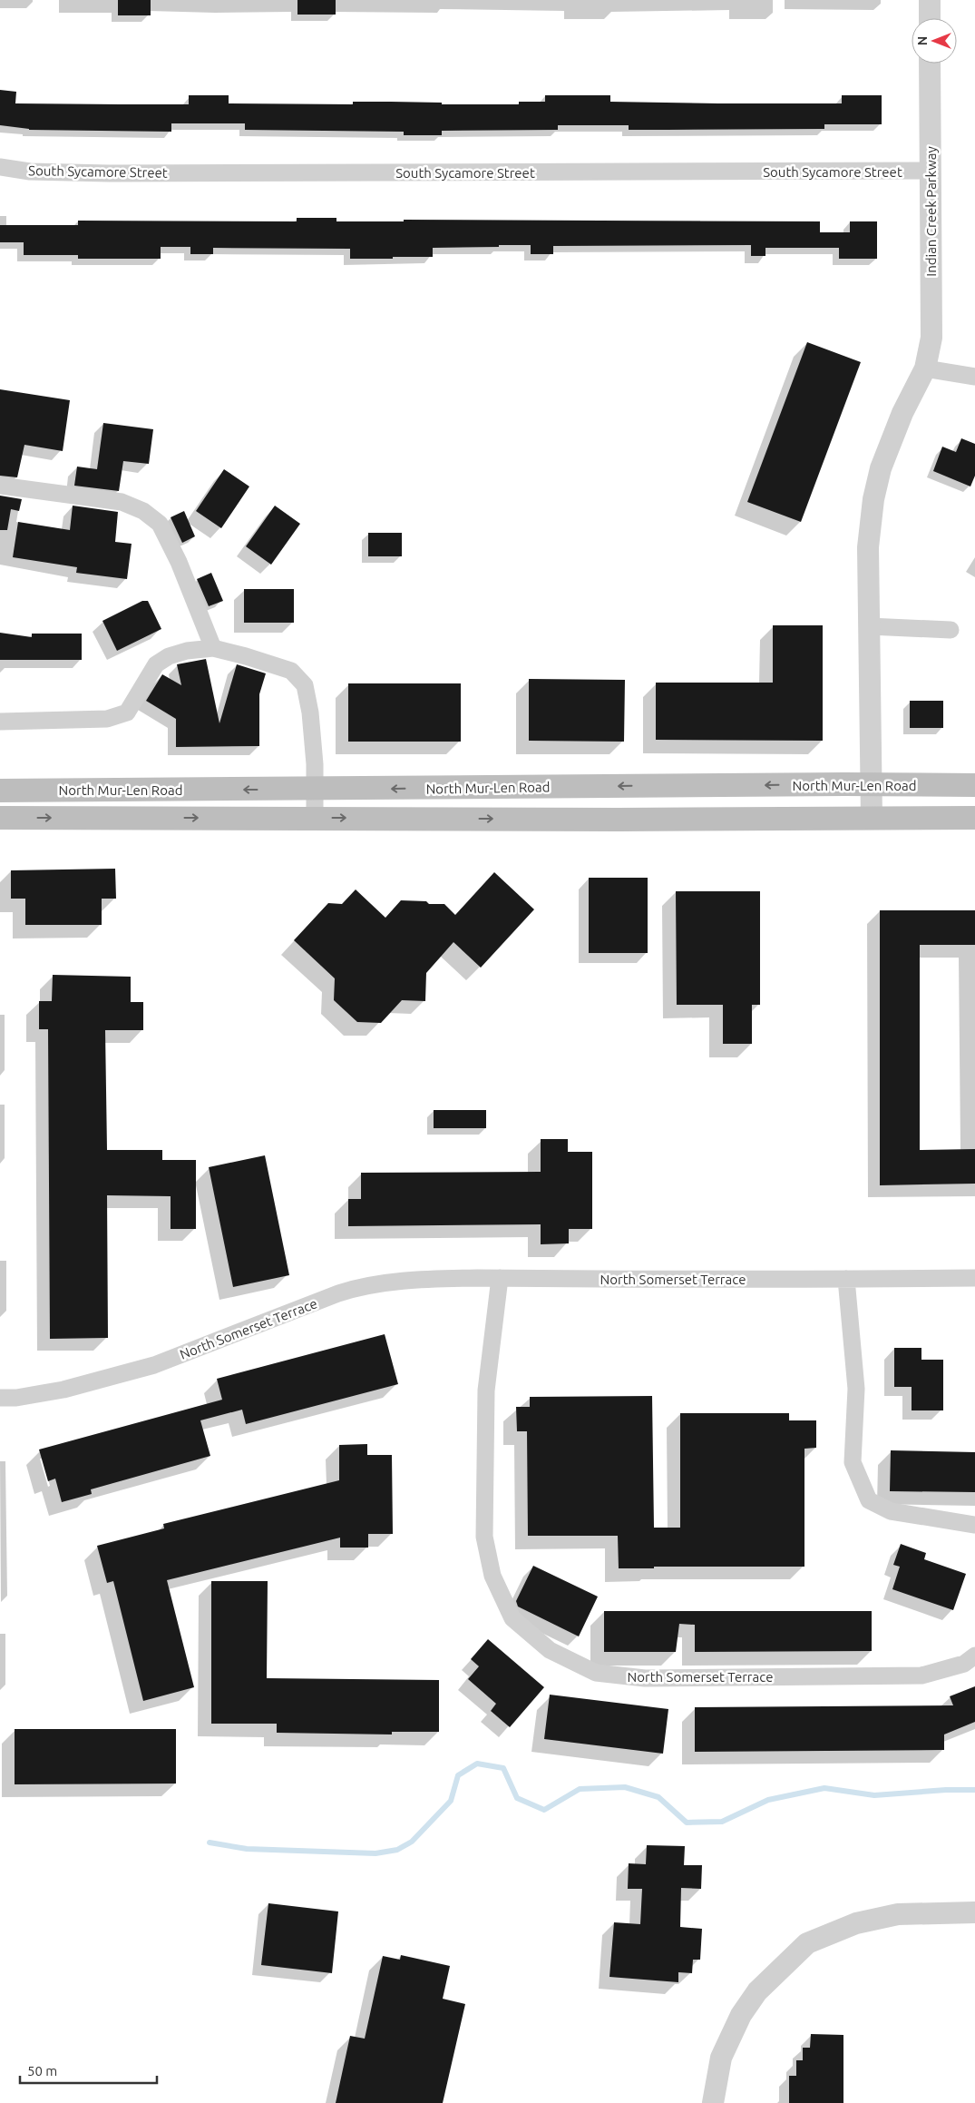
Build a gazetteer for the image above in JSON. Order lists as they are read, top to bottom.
{
  "streets": {
    "main road": ["North Mur-Len Road"],
    "street": ["South Sycamore Street", "Indian Creek Parkway", "North Somerset Terrace"]
  },
  "crossings": [
    ["South Sycamore Street", "Indian Creek Parkway"],
    ["Indian Creek Parkway", "North Mur-Len Road"]
  ],
  "scale_bar": "50 m",
  "north": "left"
}
